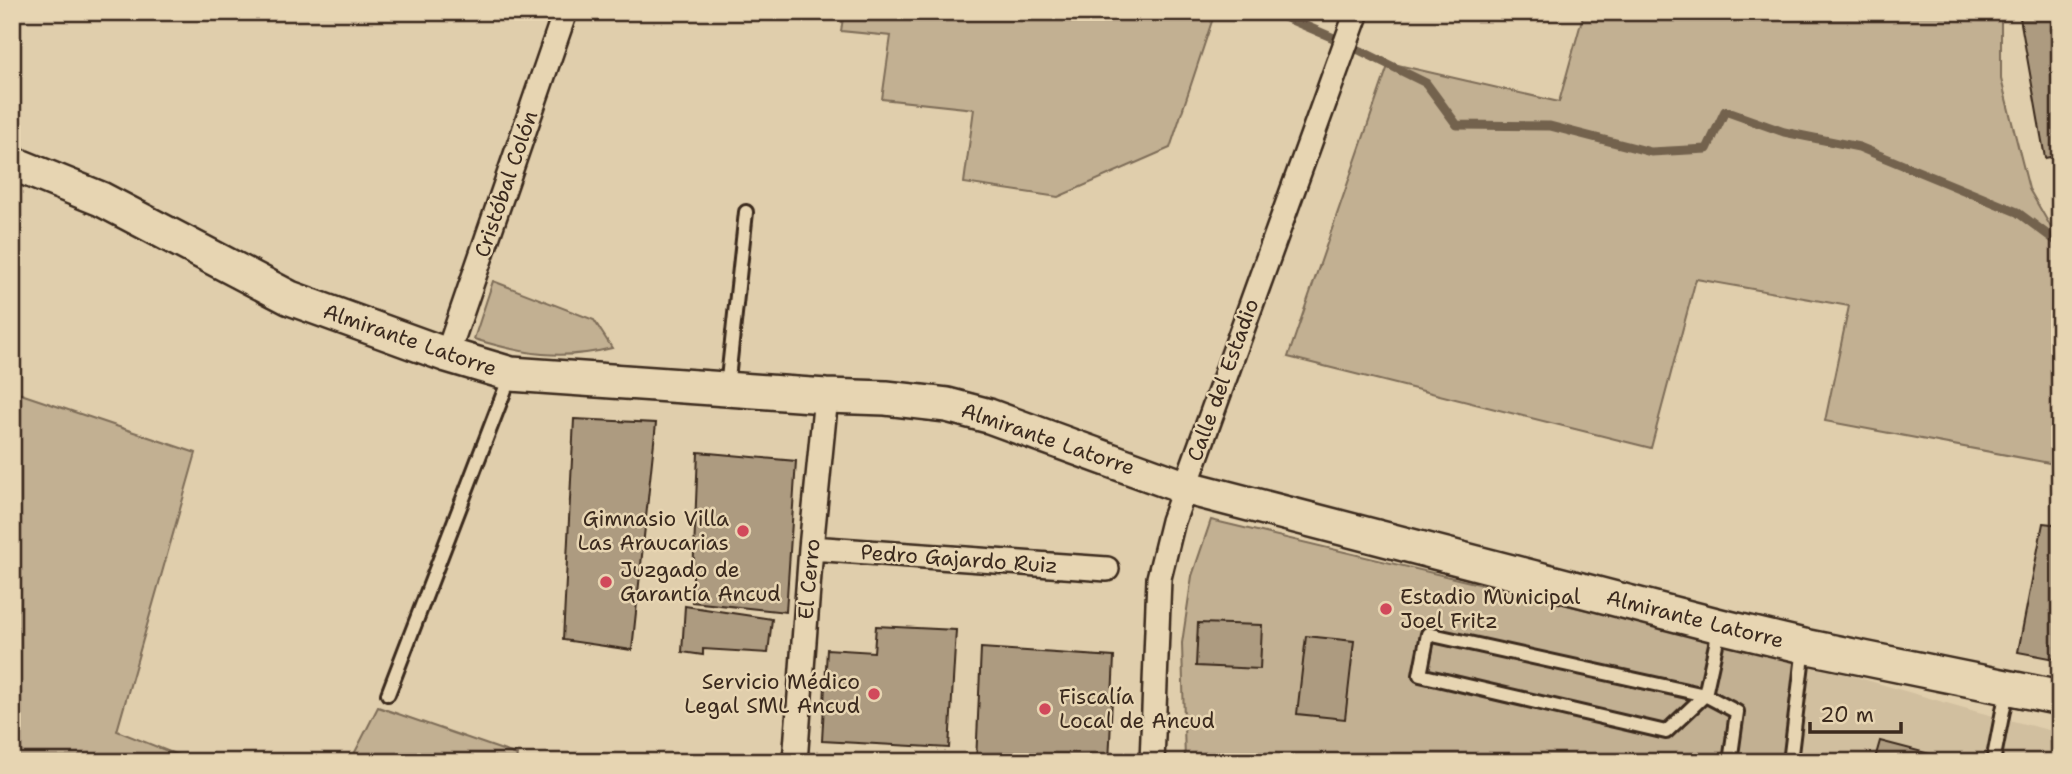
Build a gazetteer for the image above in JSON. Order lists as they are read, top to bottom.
{
  "streets": {
    "main road": ["Almirante Latorre"],
    "street": [
      "Cristóbal Colón",
      "Calle del Estadio",
      "Pedro Gajardo Ruiz",
      "El Cerro"
    ]
  },
  "crossings": [
    ["Cristóbal Colón", "Almirante Latorre"],
    ["Almirante Latorre", "Calle del Estadio"],
    ["Almirante Latorre", "El Cerro"],
    ["Pedro Gajardo Ruiz", "El Cerro"]
  ],
  "places": [
    "Gimnasio Villa Las Araucarias",
    "Juzgado de Garantía Ancud",
    "Estadio Municipal Joel Fritz",
    "Servicio Médico Legal SML Ancud",
    "Fiscalía Local de Ancud"
  ],
  "scale_bar": "20 m"
}
